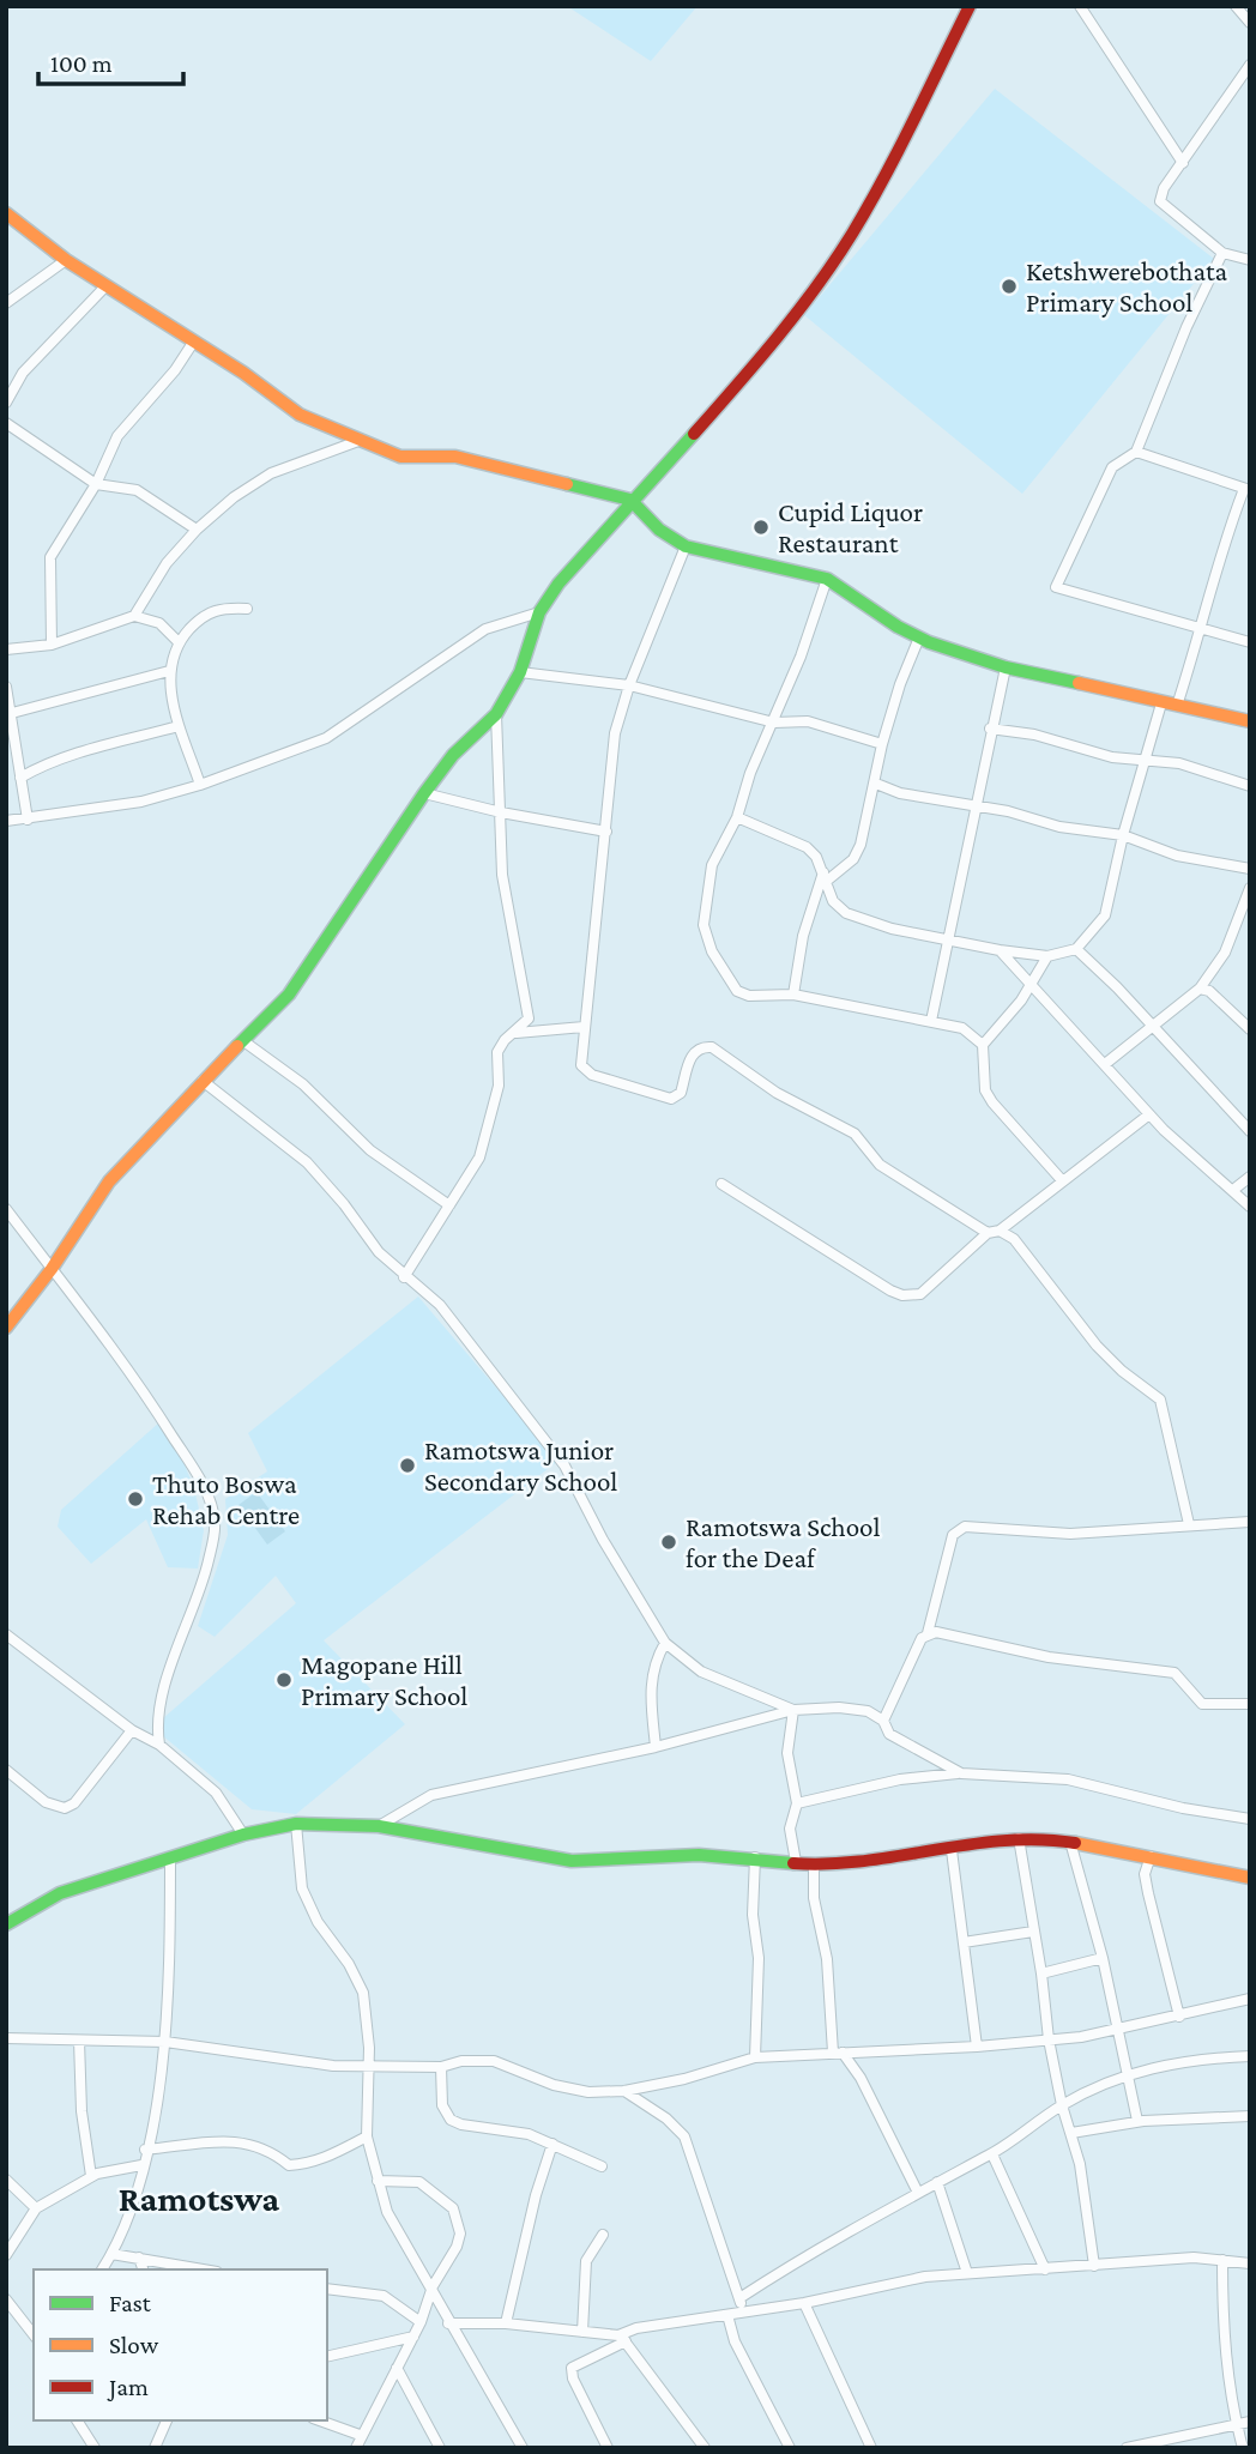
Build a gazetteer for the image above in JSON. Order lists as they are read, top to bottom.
{
  "districts": ["Ramotswa"],
  "places": [
    "Ketshwerebothata Primary School",
    "Cupid Liquor Restaurant",
    "Ramotswa Junior Secondary School",
    "Thuto Boswa Rehab Centre",
    "Ramotswa School for the Deaf",
    "Magopane Hill Primary School"
  ],
  "legend": ["Fast", "Slow", "Jam"],
  "scale_bar": "100 m"
}
